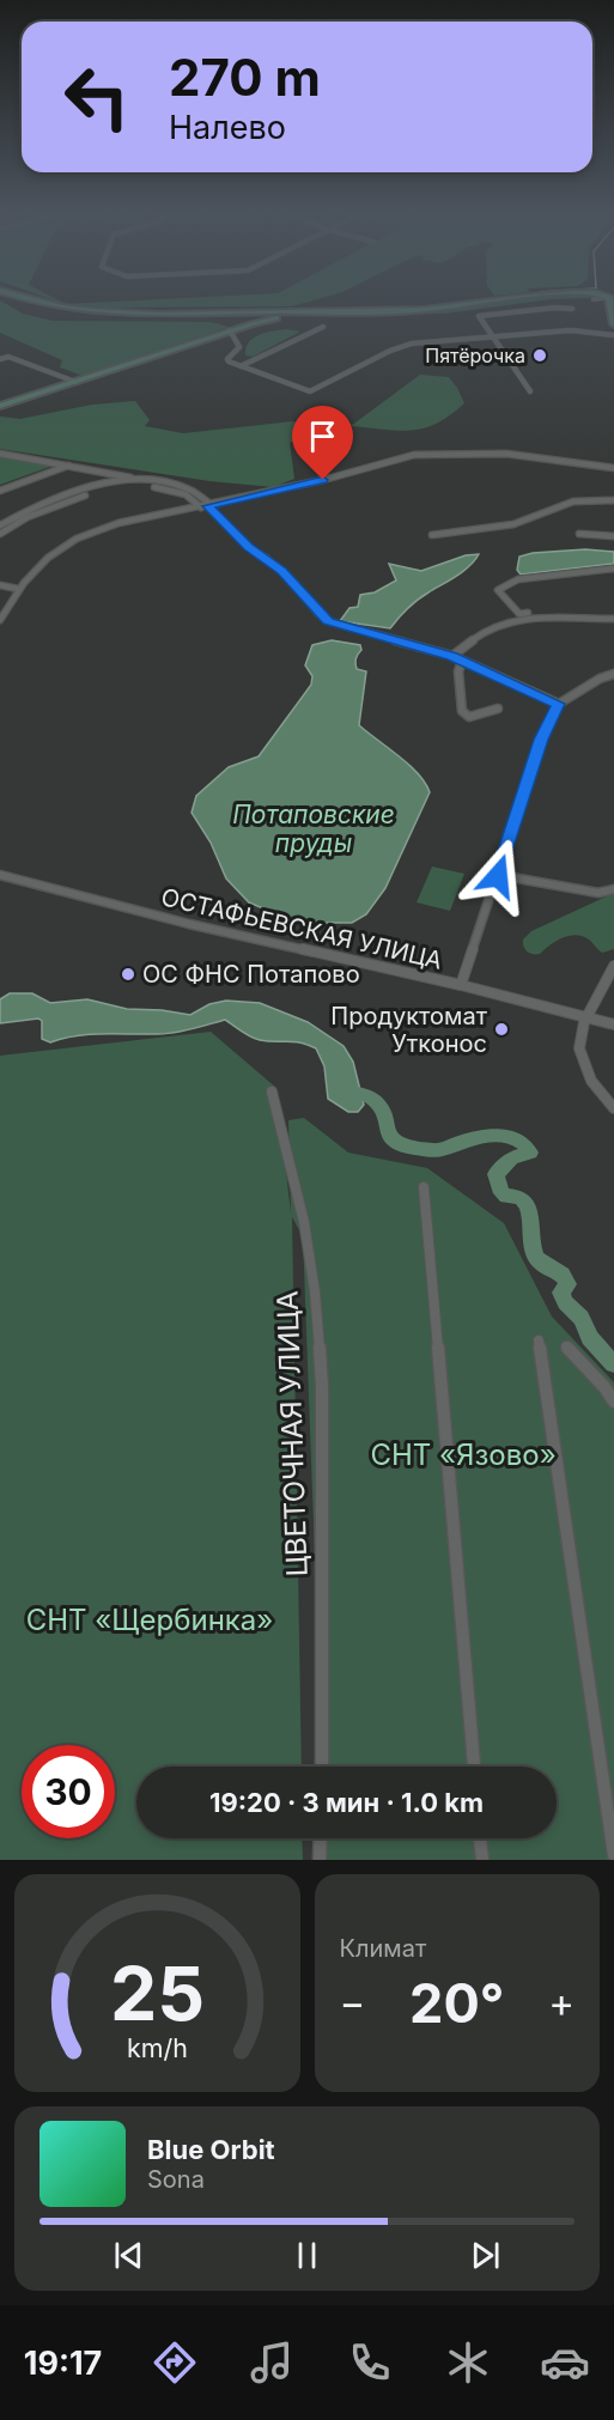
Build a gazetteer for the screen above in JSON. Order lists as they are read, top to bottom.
{
  "streets": {
    "street": ["ОСТАФЬЕВСКАЯ УЛИЦА", "ЦВЕТОЧНАЯ УЛИЦА"]
  },
  "water": ["Потаповские пруды"],
  "parks": ["СНТ «Язово»", "СНТ «Щербинка»"],
  "places": ["Пятёрочка", "ОС ФНС Потапово", "Продуктомат Утконос"],
  "page": {
    "turn": ["270 m", "Налево"],
    "limit": "30",
    "trip": "19:20 · 3 мин · 1.0 km",
    "tile": "Климат",
    "heat": ["−", "20°", "+"],
    "song": ["Blue Orbit", "Sona"],
    "tabs": "19:17",
    "gauge": ["25", "km/h"]
  }
}
